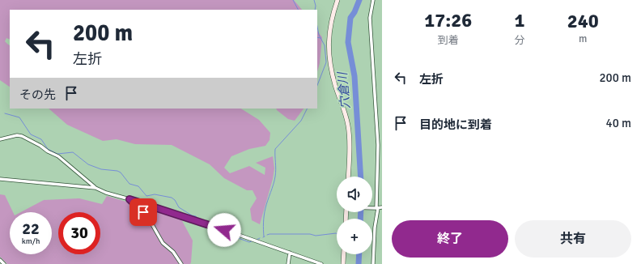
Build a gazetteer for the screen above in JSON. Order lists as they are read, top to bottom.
{
  "water": ["穴倉川"],
  "page": {
    "eta": [
      "17:26",
      "到着",
      "1",
      "分",
      "240",
      "m"
    ],
    "turn": ["200 m", "左折"],
    "list": [
      {
        "name": "左折",
        "value": "200 m"
      },
      {
        "name": "目的地に到着",
        "value": "40 m"
      }
    ],
    "then": "その先",
    "map_buttons": "+",
    "speed": "22 km/h",
    "limit": "30",
    "buttons": ["終了", "共有"]
  }
}
